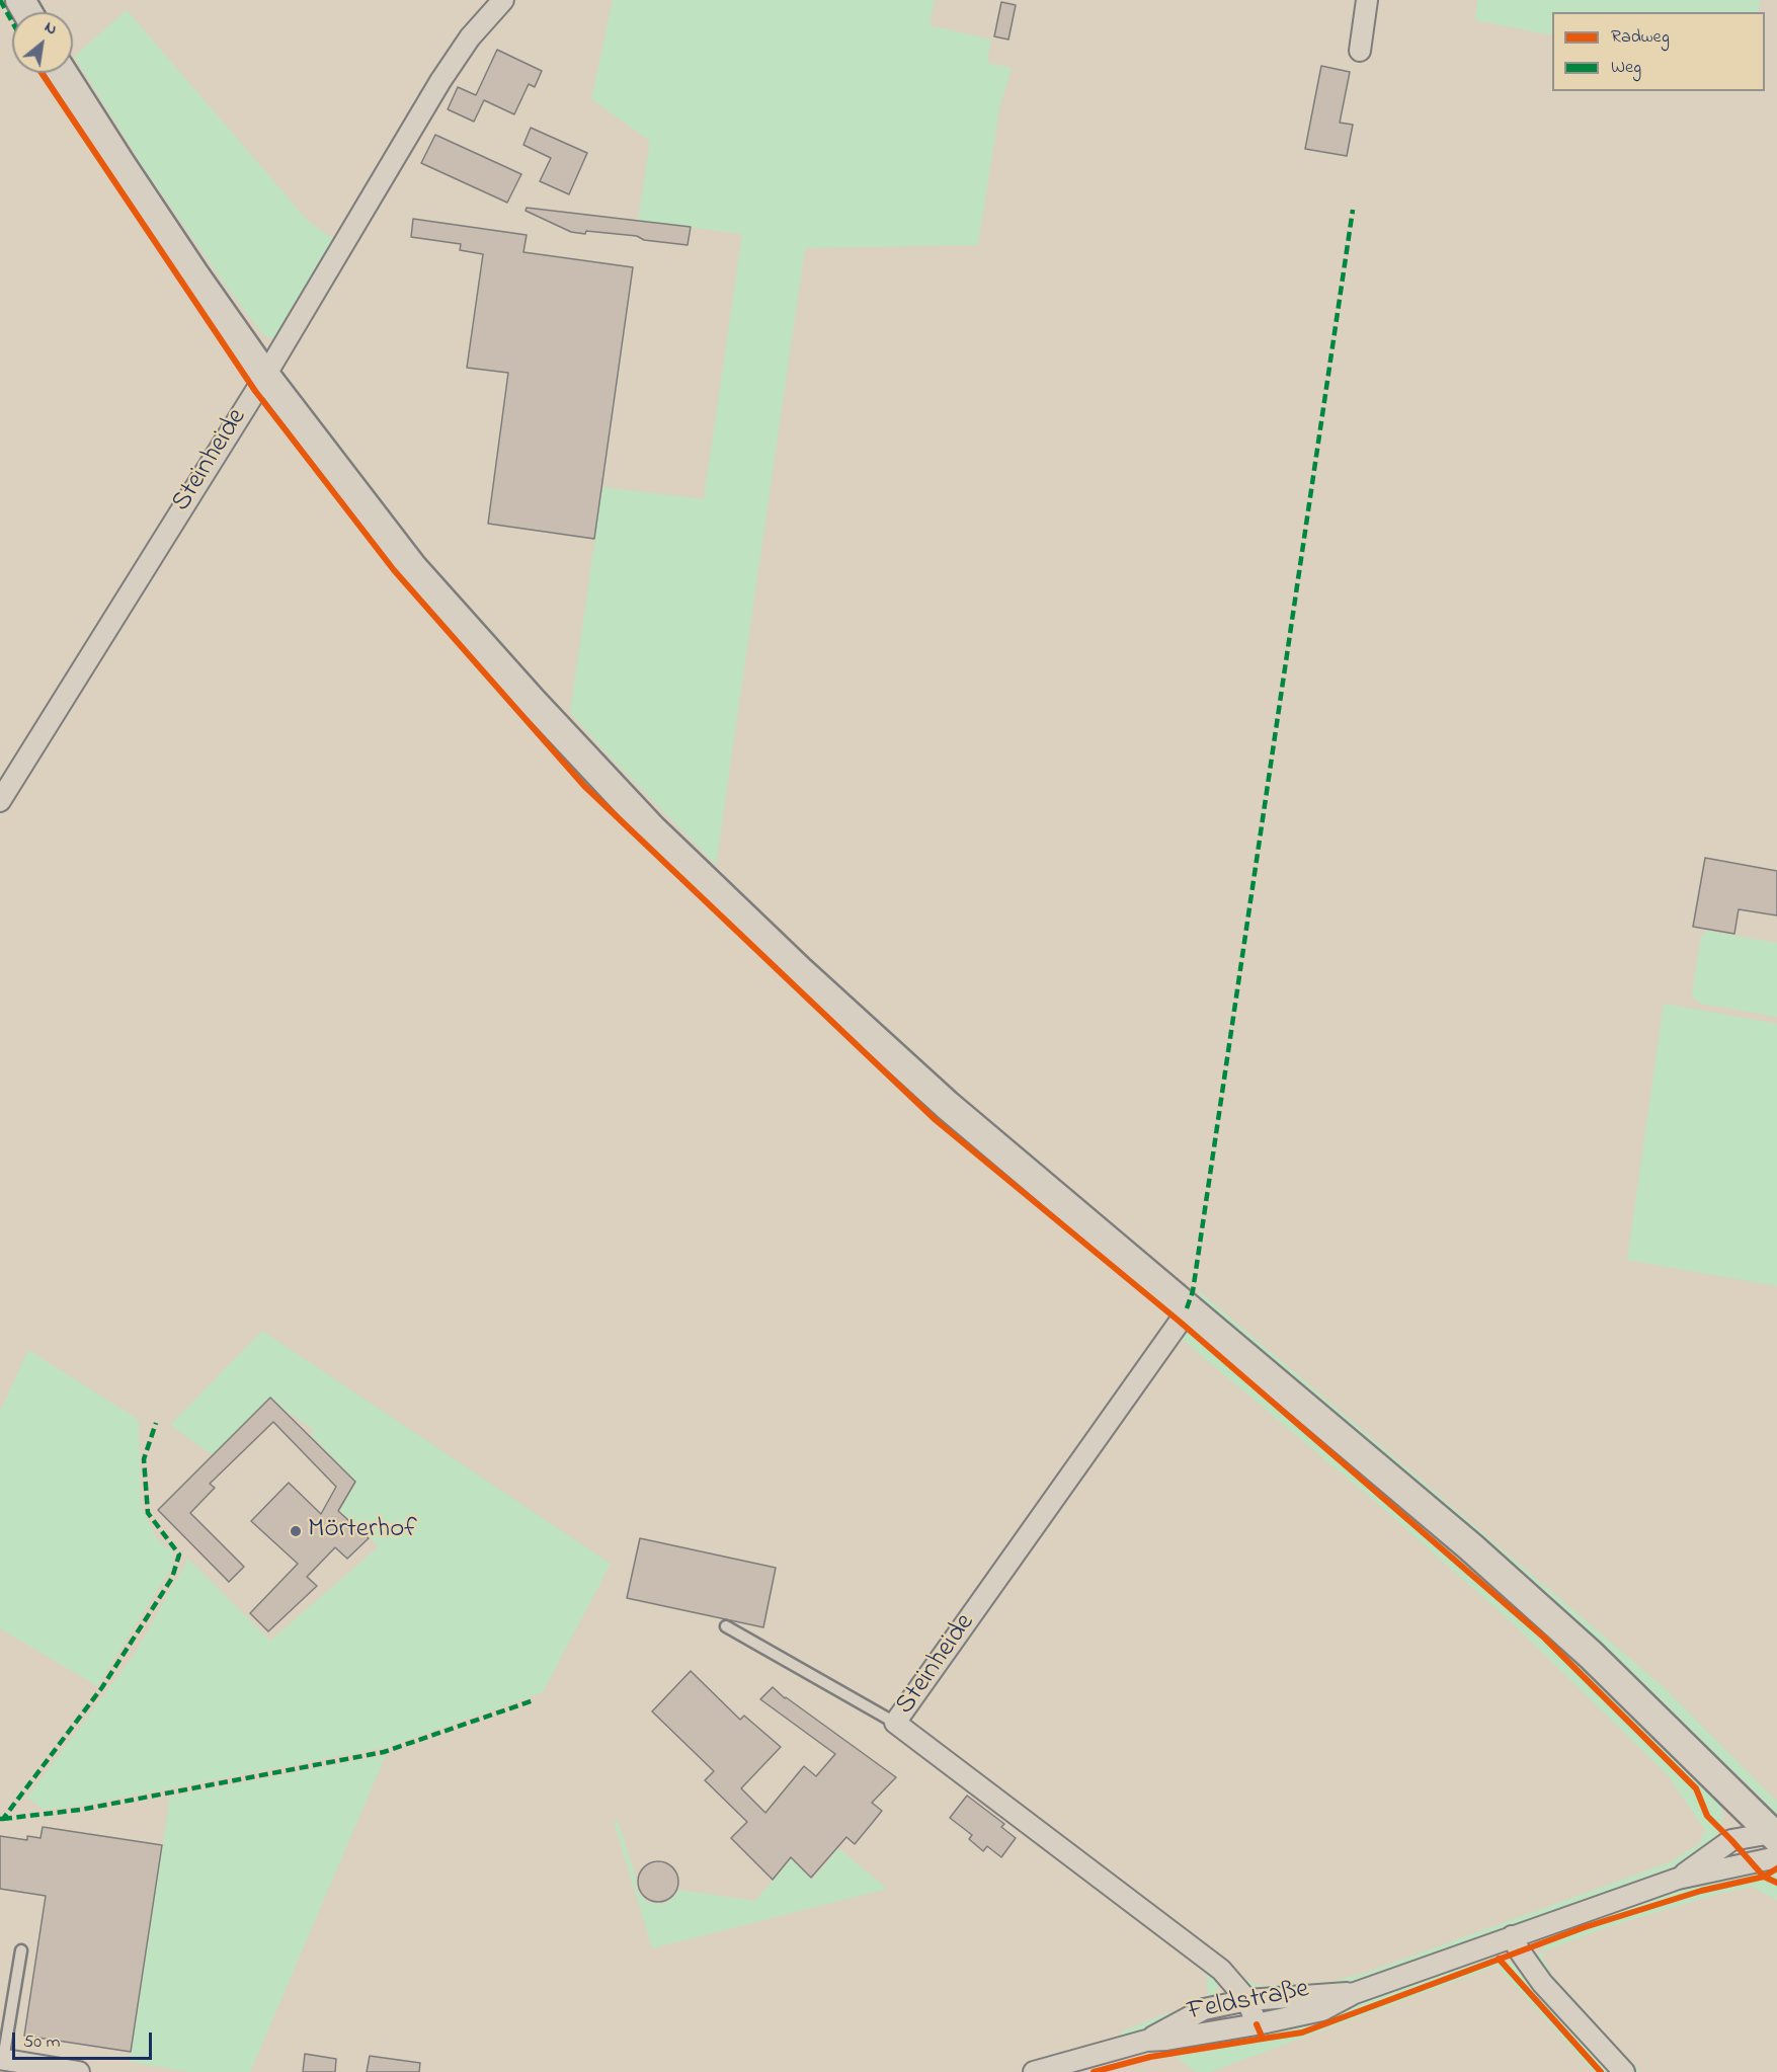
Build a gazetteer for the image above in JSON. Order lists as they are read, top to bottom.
{
  "streets": {
    "street": ["Steinheide", "Feldstraße"]
  },
  "crossings": [
    ["Steinheide", "Feldstraße"]
  ],
  "places": ["Mörterhof"],
  "legend": ["Radweg", "Weg"],
  "scale_bar": "50 m",
  "north": "top right"
}
